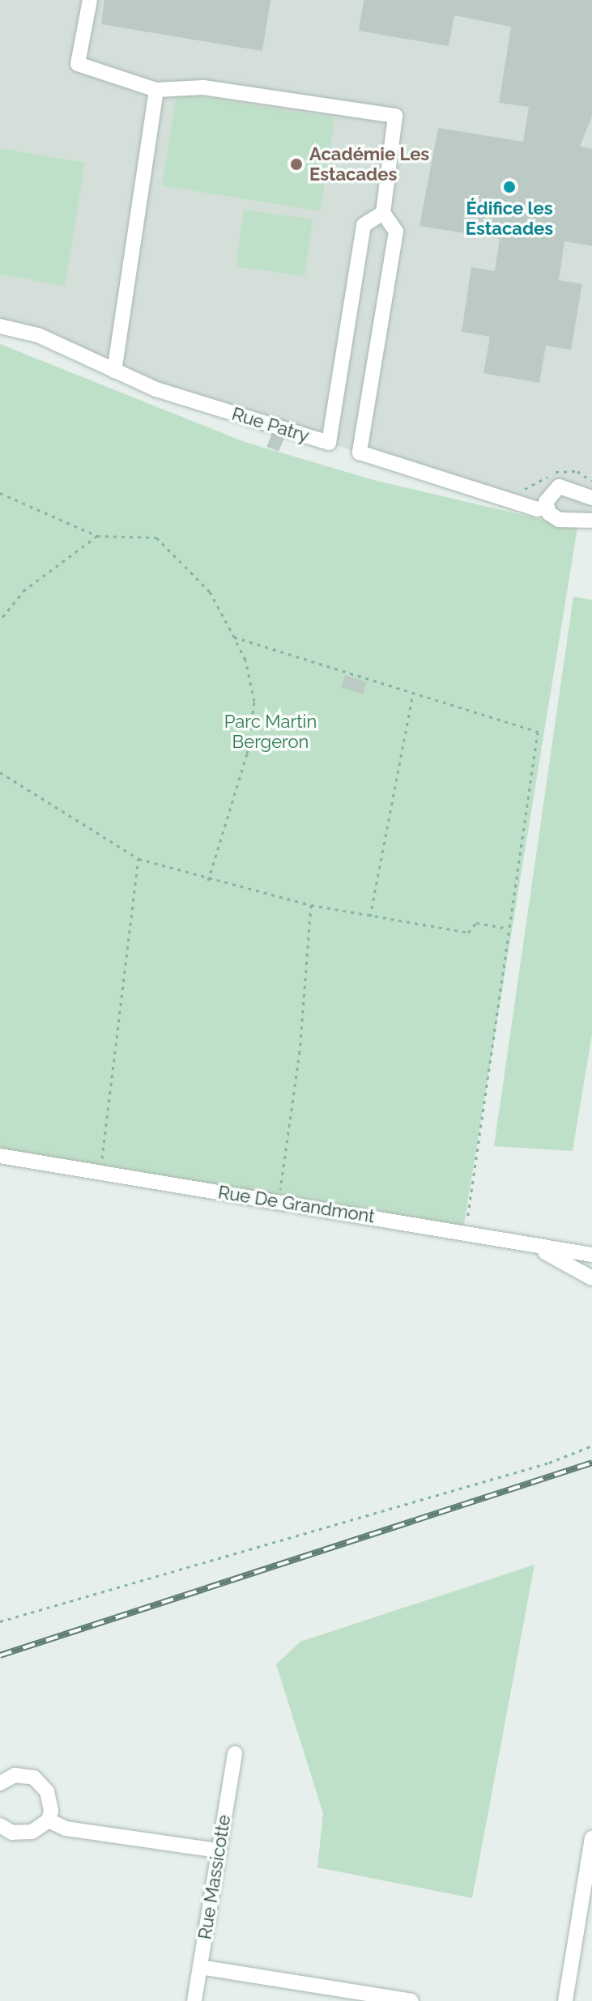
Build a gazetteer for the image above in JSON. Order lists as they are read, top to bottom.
{
  "streets": {
    "street": ["Rue Patry", "Rue De Grandmont", "Rue Massicotte"]
  },
  "parks": ["Parc Martin Bergeron"],
  "places": ["Académie Les Estacades", "Édifice les Estacades"]
}
